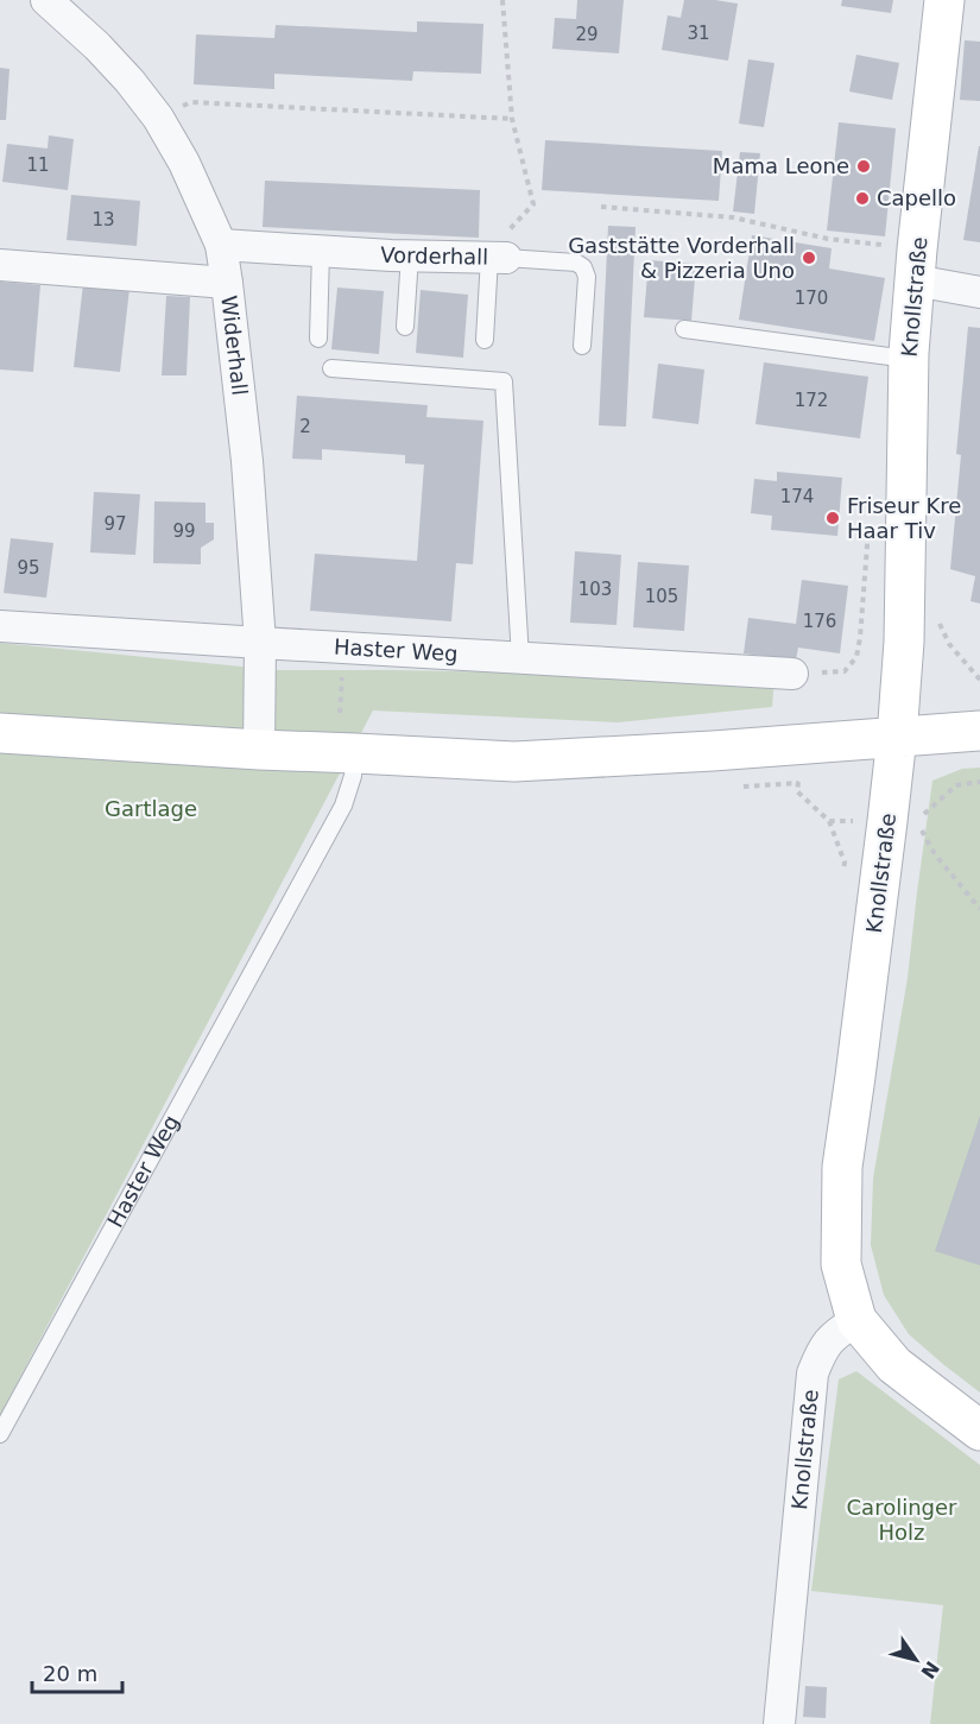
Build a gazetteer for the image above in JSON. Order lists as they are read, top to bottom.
{
  "streets": {
    "street": [
      "Vorderhall",
      "Knollstraße",
      "Widerhall",
      "Haster Weg"
    ]
  },
  "crossings": [
    ["Vorderhall", "Widerhall"],
    ["Widerhall", "Haster Weg"]
  ],
  "parks": ["Gartlage", "Carolinger Holz"],
  "places": [
    "Mama Leone",
    "Capello",
    "Gaststätte Vorderhall & Pizzeria Uno",
    "Friseur Kre Haar Tiv"
  ],
  "house_numbers": [
    "31",
    "29",
    "11",
    "13",
    "170",
    "172",
    "2",
    "174",
    "97",
    "99",
    "95",
    "103",
    "105",
    "176"
  ],
  "scale_bar": "20 m",
  "north": "bottom right"
}
